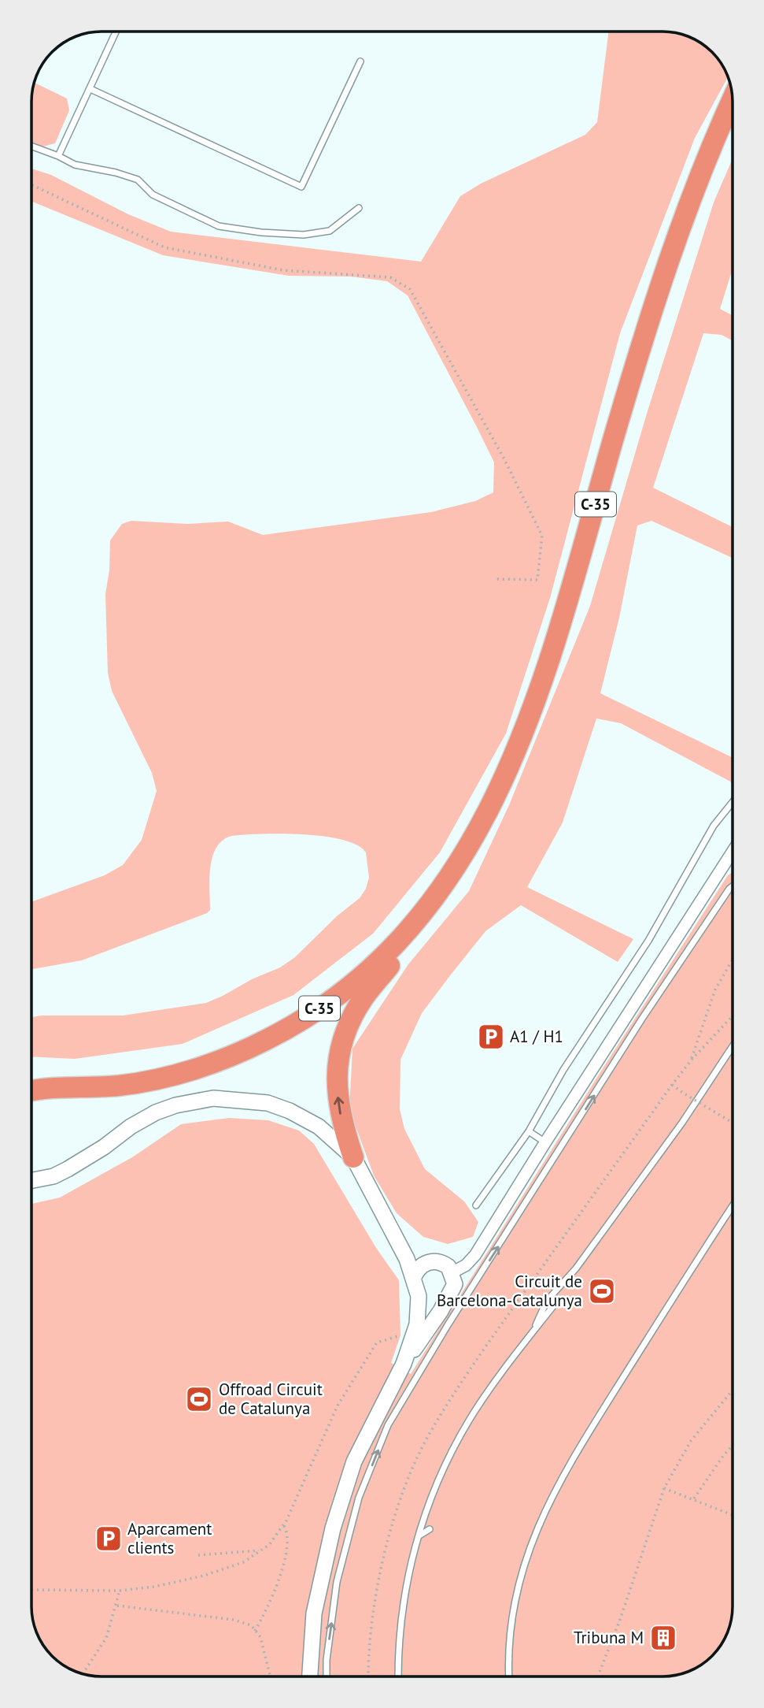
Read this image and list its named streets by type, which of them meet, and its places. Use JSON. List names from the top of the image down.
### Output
{
  "streets": {
    "highway": ["C-35"]
  },
  "places": {
    "parking": ["A1 / H1", "Aparcament clients"],
    "sports": ["Circuit de Barcelona-Catalunya", "Offroad Circuit de Catalunya"],
    "building": ["Tribuna M"]
  }
}
